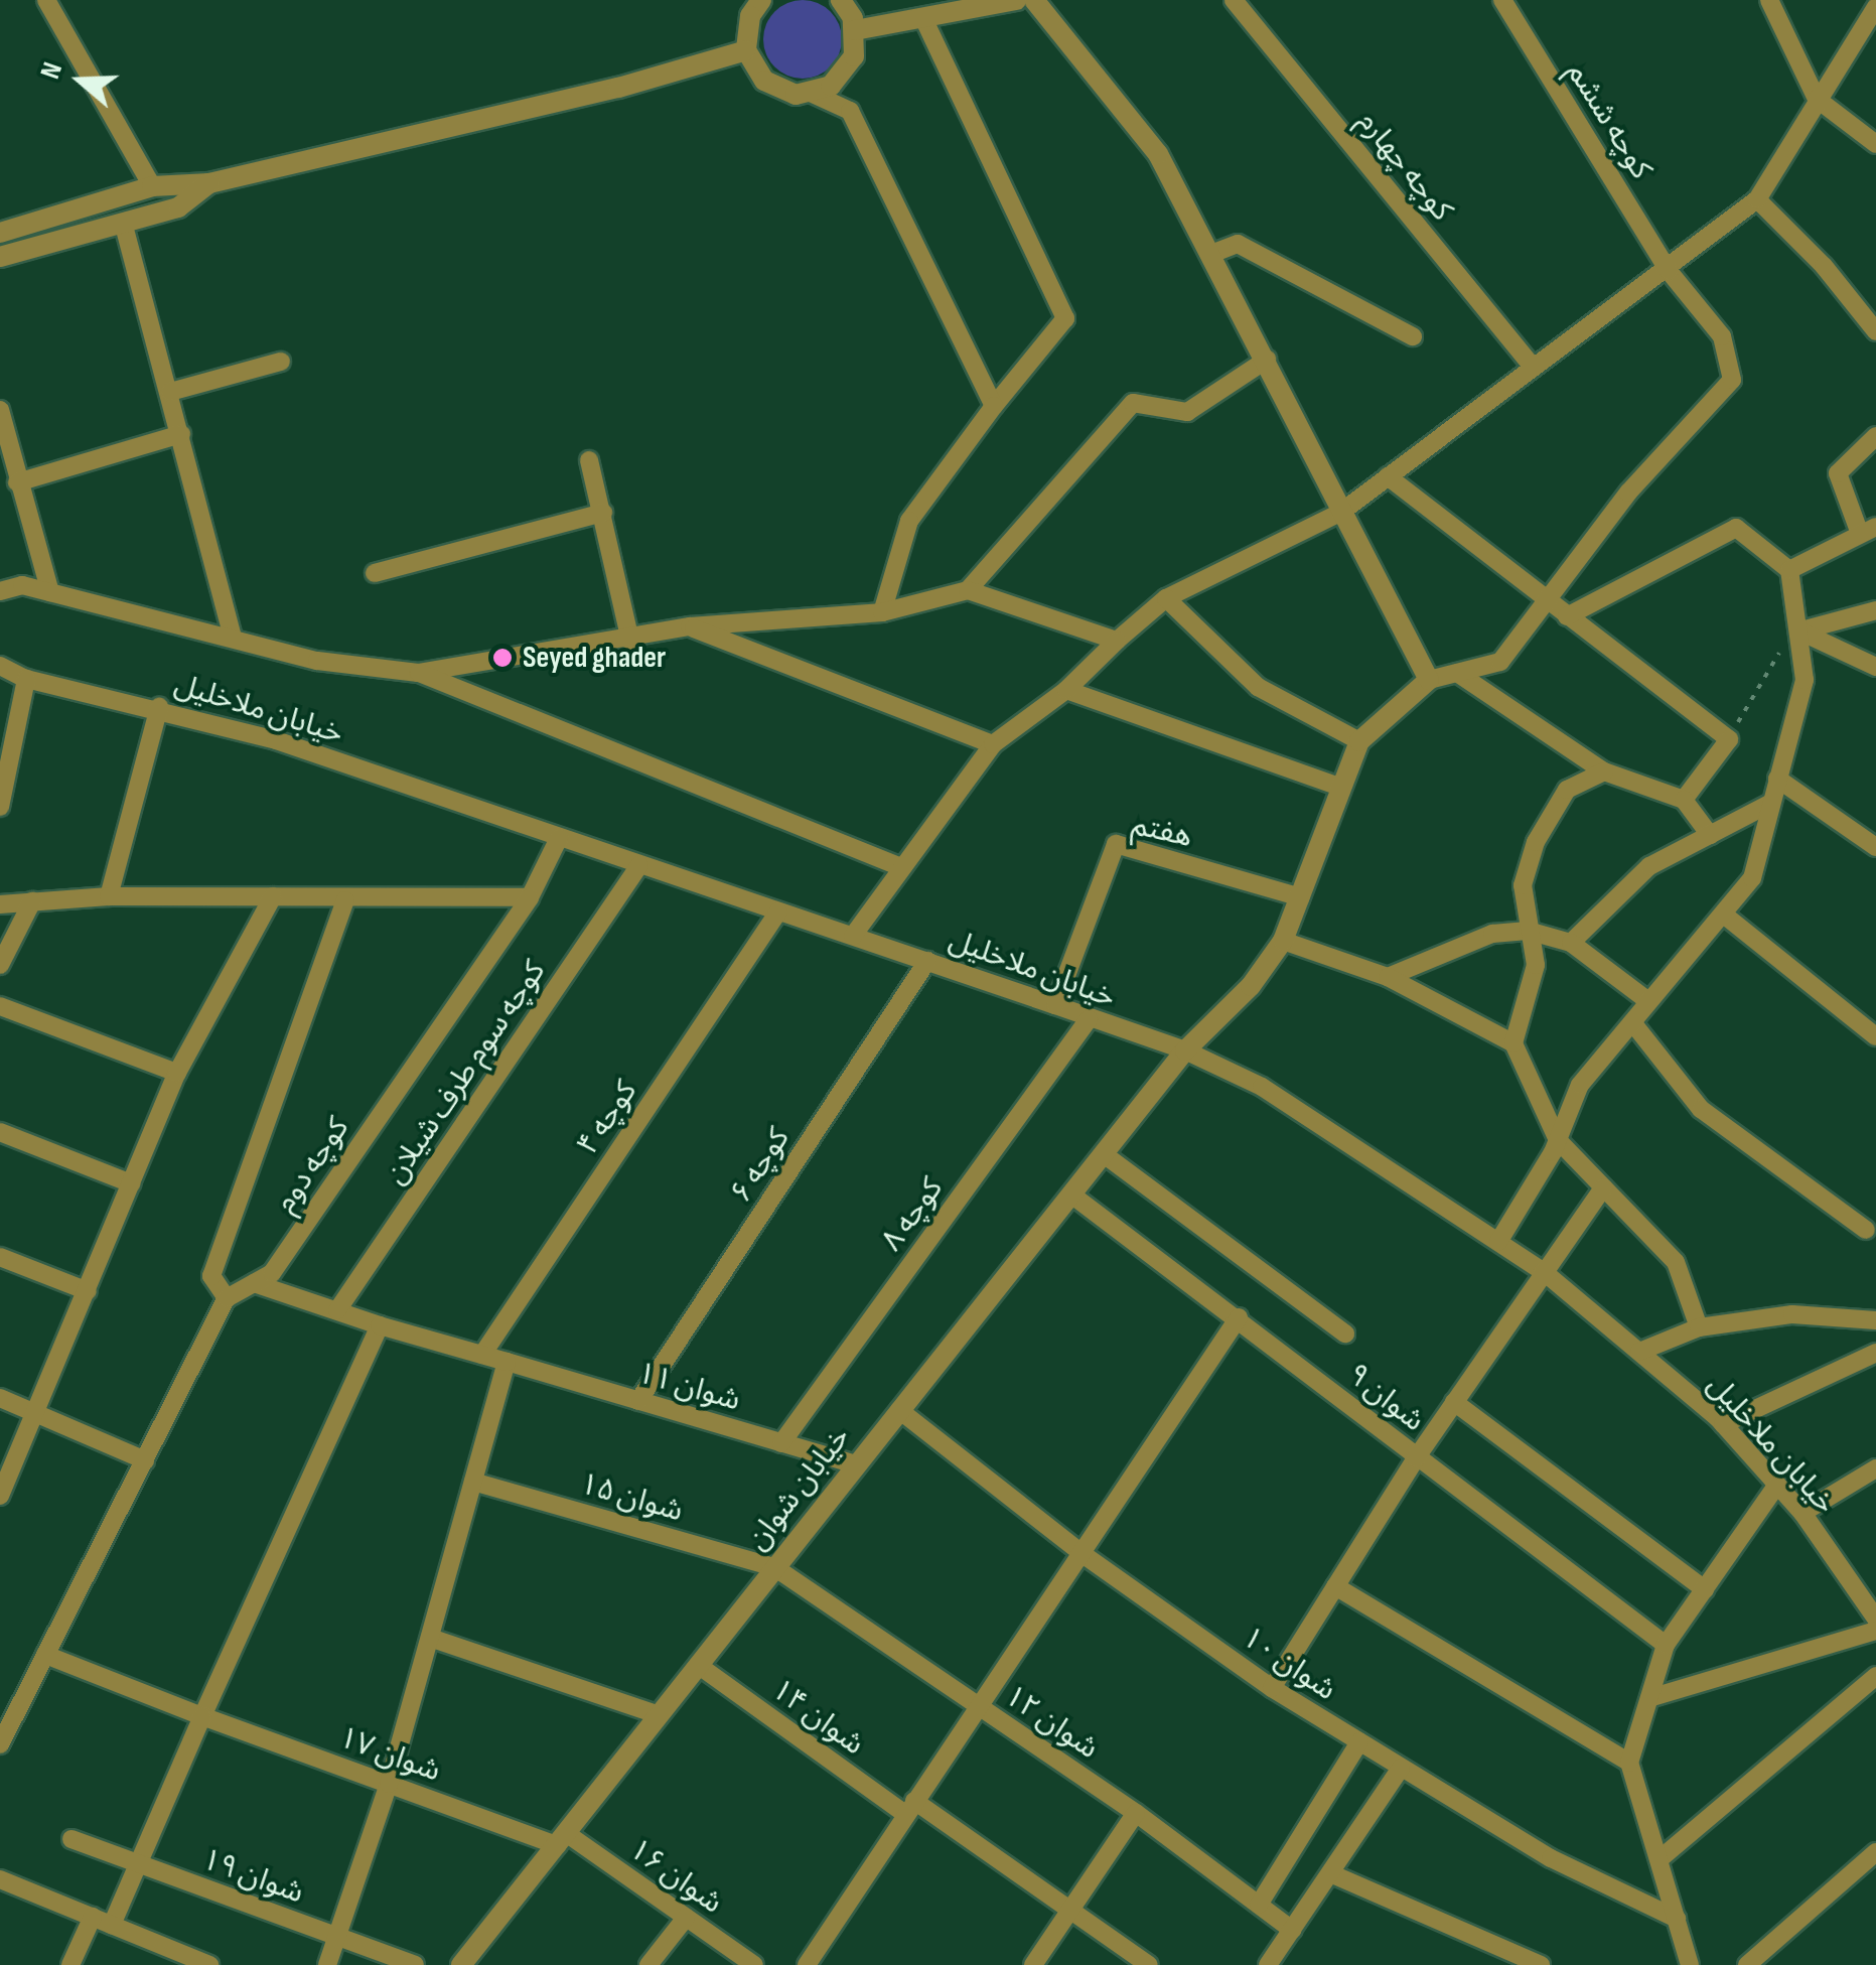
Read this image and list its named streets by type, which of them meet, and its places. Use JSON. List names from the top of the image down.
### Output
{
  "streets": {
    "street": [
      "کوچه ششم",
      "کوچه چهارم",
      "خیابان ملاخلیل",
      "هفتم",
      "کوچه سوم طرف شیلان",
      "کوچه ۴",
      "کوچه دوم",
      "کوچه ۶",
      "کوچه ۸",
      "شوان ۱۱",
      "شوان ۹",
      "خیابان شوان",
      "شوان ۱۵",
      "شوان ۱۰",
      "شوان ۱۴",
      "شوان ۱۲",
      "شوان ۱۷",
      "شوان ۱۹",
      "شوان ۱۶"
    ]
  },
  "crossings": [
    ["خیابان ملاخلیل", "هفتم"],
    ["خیابان ملاخلیل", "کوچه سوم طرف شیلان"],
    ["خیابان ملاخلیل", "کوچه ۴"],
    ["خیابان ملاخلیل", "کوچه دوم"],
    ["خیابان ملاخلیل", "کوچه ۶"],
    ["خیابان ملاخلیل", "کوچه ۸"],
    ["خیابان ملاخلیل", "خیابان شوان"],
    ["هفتم", "خیابان شوان"],
    ["کوچه سوم طرف شیلان", "شوان ۱۱"],
    ["کوچه ۴", "شوان ۱۱"],
    ["کوچه دوم", "شوان ۱۱"],
    ["کوچه ۶", "شوان ۱۱"],
    ["کوچه ۸", "شوان ۱۱"],
    ["شوان ۱۱", "خیابان شوان"],
    ["شوان ۹", "خیابان شوان"],
    ["خیابان شوان", "شوان ۱۵"],
    ["خیابان شوان", "شوان ۱۰"],
    ["خیابان شوان", "شوان ۱۴"],
    ["خیابان شوان", "شوان ۱۲"],
    ["خیابان شوان", "شوان ۱۷"],
    ["خیابان شوان", "شوان ۱۶"],
    ["شوان ۱۵", "شوان ۱۲"],
    ["شوان ۱۷", "شوان ۱۶"]
  ],
  "places": ["Seyed ghader"],
  "north": "left"
}
